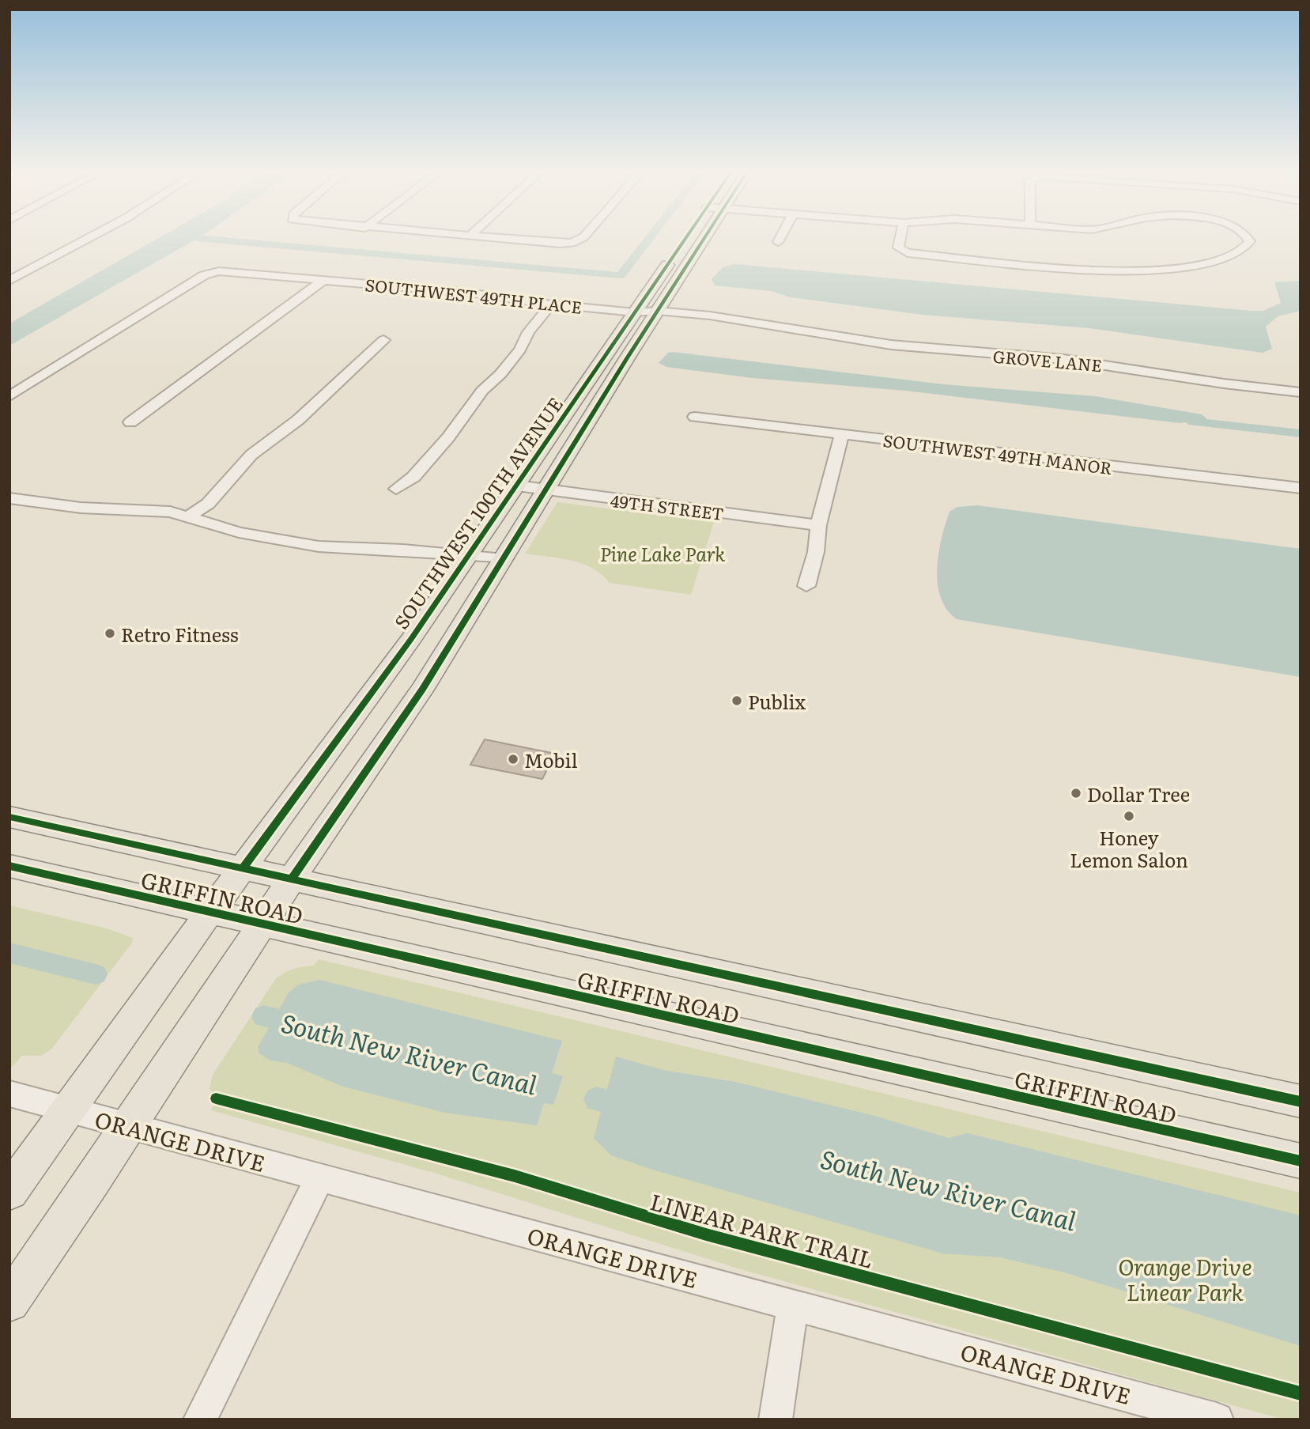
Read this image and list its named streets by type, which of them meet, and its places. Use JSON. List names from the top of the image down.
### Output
{
  "streets": {
    "main road": ["SOUTHWEST 100TH AVENUE", "GRIFFIN ROAD"],
    "street": [
      "SOUTHWEST 49TH PLACE",
      "GROVE LANE",
      "SOUTHWEST 49TH MANOR",
      "49TH STREET",
      "ORANGE DRIVE"
    ],
    "cycle path": ["LINEAR PARK TRAIL"]
  },
  "crossings": [
    ["SOUTHWEST 49TH PLACE", "GROVE LANE"],
    ["SOUTHWEST 49TH PLACE", "SOUTHWEST 100TH AVENUE"],
    ["GROVE LANE", "SOUTHWEST 100TH AVENUE"],
    ["49TH STREET", "SOUTHWEST 100TH AVENUE"],
    ["SOUTHWEST 100TH AVENUE", "GRIFFIN ROAD"],
    ["SOUTHWEST 100TH AVENUE", "ORANGE DRIVE"]
  ],
  "water": ["South New River Canal"],
  "parks": ["Pine Lake Park", "Orange Drive Linear Park"],
  "places": [
    "Retro Fitness",
    "Publix",
    "Mobil",
    "Dollar Tree",
    "Honey Lemon Salon"
  ]
}
